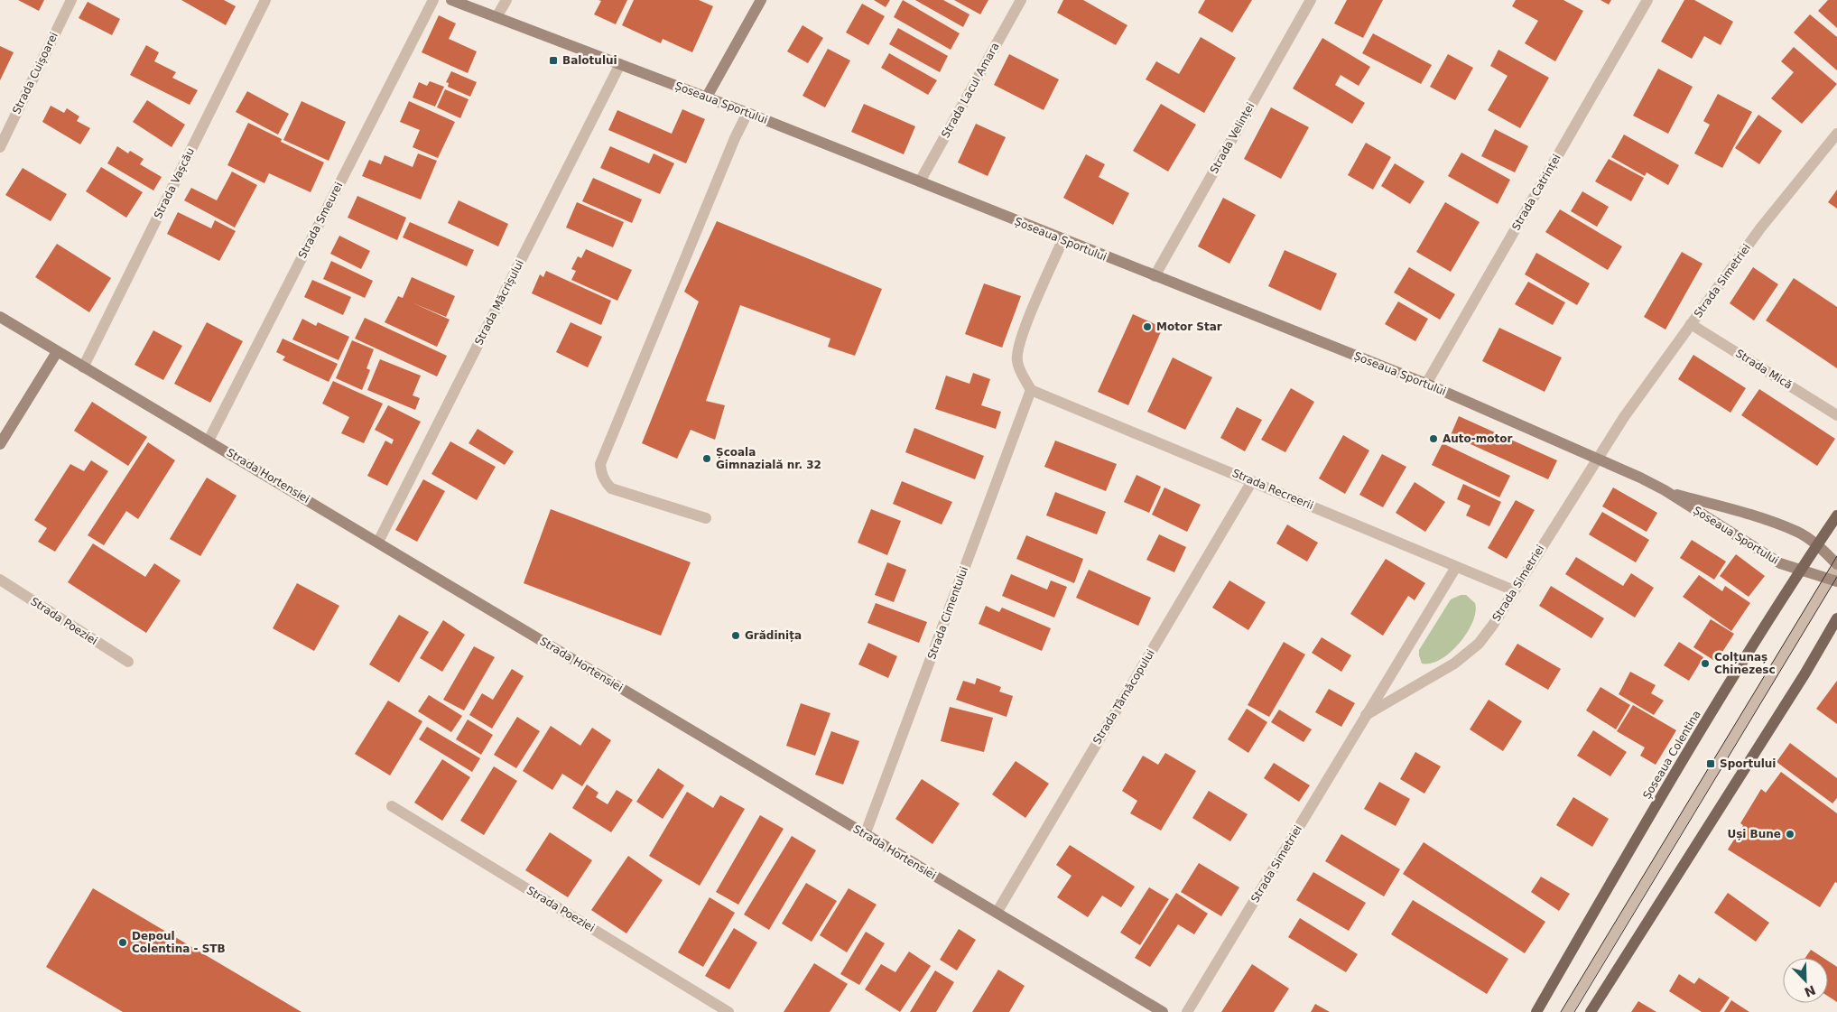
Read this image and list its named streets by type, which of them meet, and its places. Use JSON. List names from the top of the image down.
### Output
{
  "streets": {
    "main road": ["Șoseaua Colentina"],
    "street": [
      "Strada Cuișoarei",
      "Strada Lacul Amara",
      "Șoseaua Sportului",
      "Strada Velinței",
      "Strada Vașcău",
      "Strada Catrinței",
      "Strada Smeurei",
      "Strada Simetriei",
      "Strada Măcrișului",
      "Strada Mică",
      "Strada Hortensiei",
      "Strada Recreerii",
      "Strada Cimentului",
      "Strada Poeziei",
      "Strada Târnăcopului"
    ]
  },
  "crossings": [
    ["Strada Lacul Amara", "Șoseaua Sportului"],
    ["Șoseaua Sportului", "Strada Velinței"],
    ["Șoseaua Sportului", "Strada Catrinței"],
    ["Șoseaua Sportului", "Strada Simetriei"],
    ["Șoseaua Sportului", "Strada Măcrișului"],
    ["Șoseaua Sportului", "Șoseaua Colentina"],
    ["Strada Vașcău", "Strada Hortensiei"],
    ["Strada Smeurei", "Strada Hortensiei"],
    ["Strada Simetriei", "Strada Mică"],
    ["Strada Simetriei", "Strada Recreerii"],
    ["Strada Măcrișului", "Strada Hortensiei"],
    ["Strada Hortensiei", "Strada Cimentului"],
    ["Strada Hortensiei", "Strada Târnăcopului"],
    ["Strada Recreerii", "Strada Cimentului"],
    ["Strada Recreerii", "Strada Târnăcopului"]
  ],
  "places": {
    "transit": ["Balotului", "Sportului"],
    "other": [
      "Motor Star",
      "Auto-motor",
      "Școala Gimnazială nr. 32",
      "Grădinița",
      "Colțunaș Chinezesc",
      "Uși Bune",
      "Depoul Colentina - STB"
    ]
  },
  "north": "bottom right"
}
